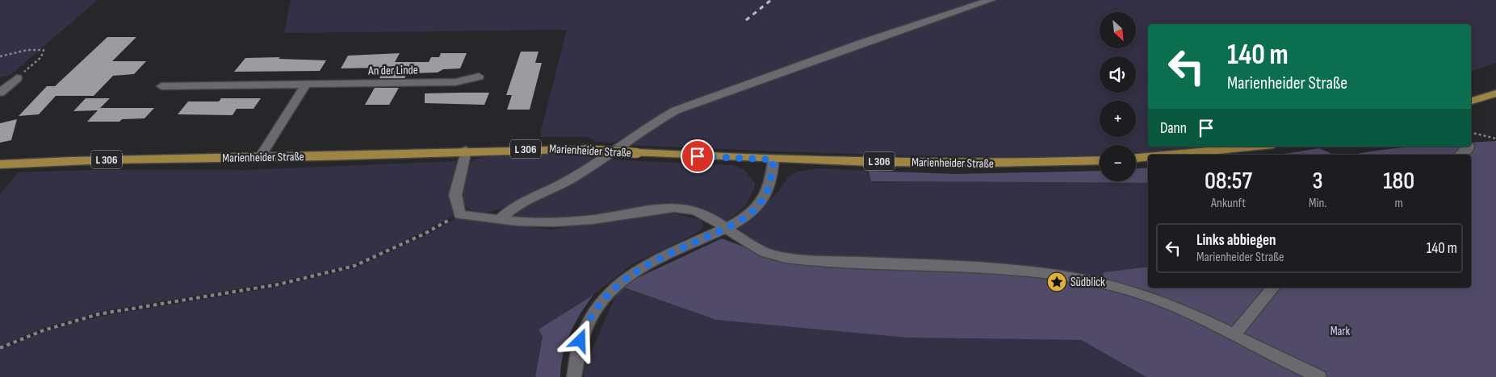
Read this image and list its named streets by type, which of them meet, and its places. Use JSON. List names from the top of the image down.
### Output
{
  "streets": {
    "main road": ["L 306", "Marienheider Straße"],
    "street": ["An der Linde"]
  },
  "parks": ["Mark"],
  "places": {
    "place": ["Südblick"]
  },
  "north": "bottom right",
  "page": {
    "map_buttons": ["+", "−"],
    "turn": ["140 m", "Marienheider Straße"],
    "then": "Dann",
    "eta": [
      "08:57",
      "Ankunft",
      "3",
      "Min.",
      "180",
      "m"
    ],
    "list": [
      {
        "name": "Links abbiegen",
        "note": "Marienheider Straße",
        "value": "140 m"
      }
    ]
  }
}
